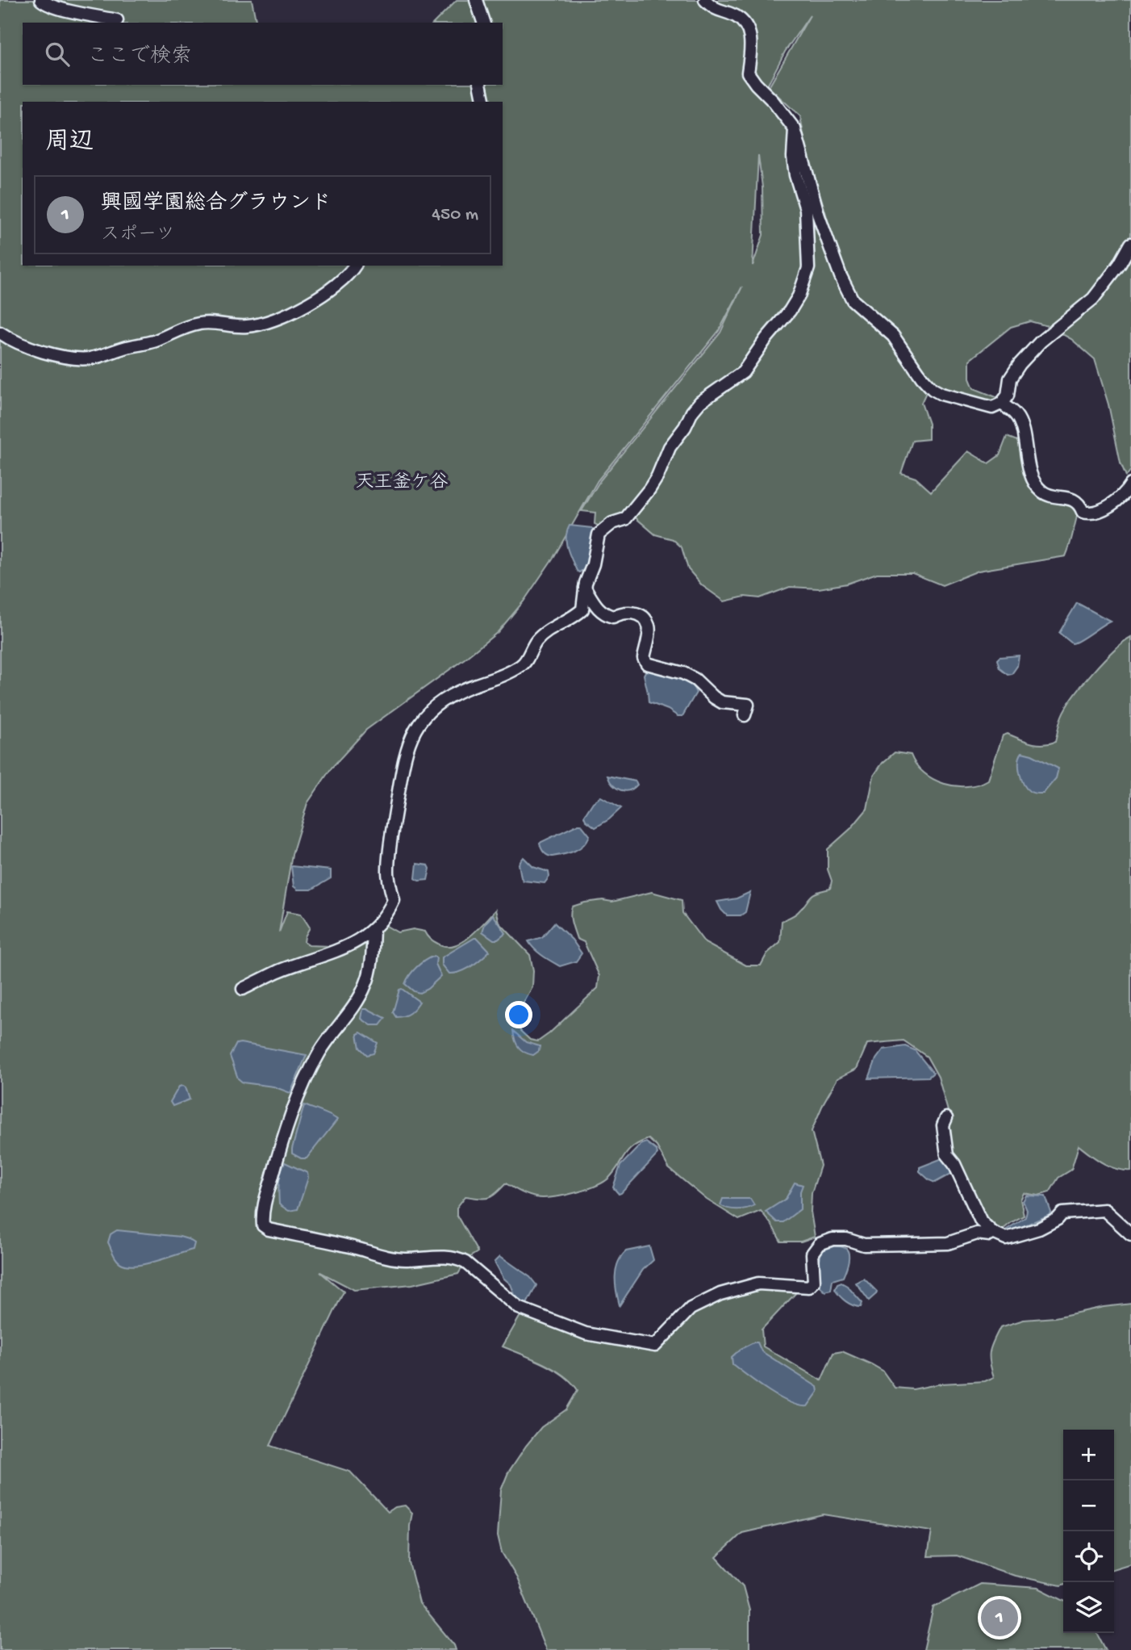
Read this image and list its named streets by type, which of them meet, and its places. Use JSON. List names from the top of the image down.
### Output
{
  "districts": ["天王釜ケ谷"],
  "page": {
    "search": "ここで検索",
    "heading": "周辺",
    "list": [
      {
        "mark": "1",
        "name": "興國学園総合グラウンド",
        "note": "スポーツ",
        "value": "450 m"
      }
    ],
    "map_buttons": ["+", "−"],
    "pins": "1"
  }
}
